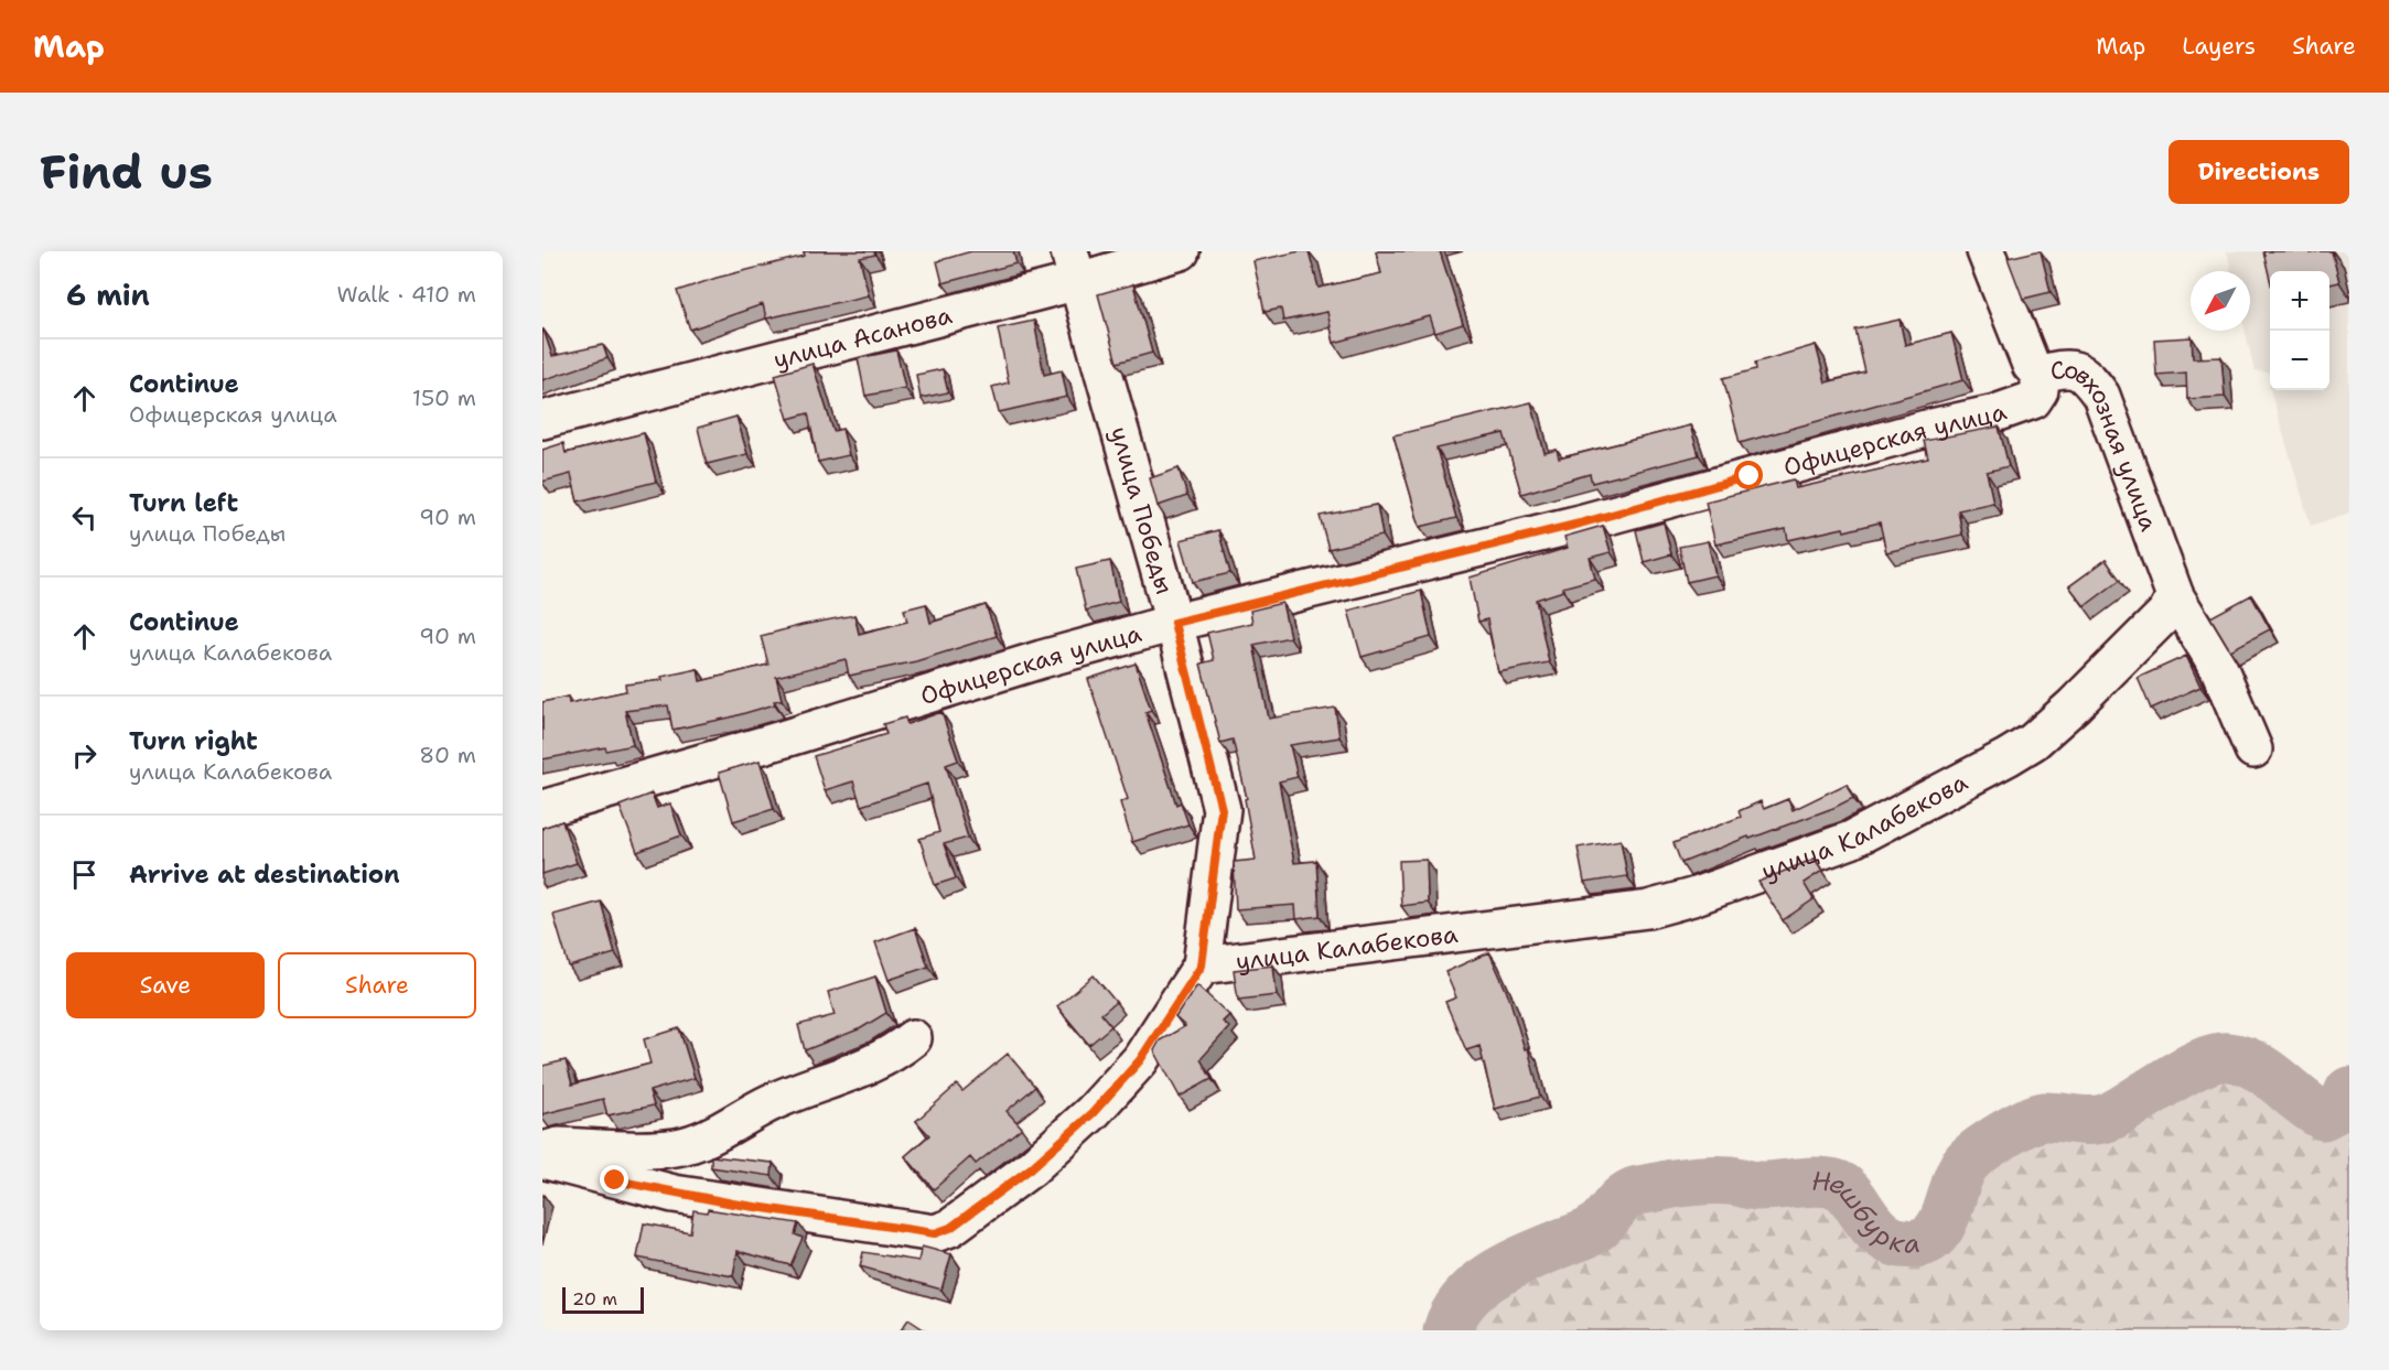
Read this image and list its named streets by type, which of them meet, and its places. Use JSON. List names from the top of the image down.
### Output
{
  "streets": {
    "street": [
      "улица Асанова",
      "Офицерская улица",
      "Совхозная улица",
      "улица Победы",
      "улица Калабекова"
    ]
  },
  "crossings": [
    ["улица Асанова", "улица Победы"],
    ["Офицерская улица", "Совхозная улица"],
    ["Офицерская улица", "улица Победы"],
    ["Совхозная улица", "улица Калабекова"],
    ["улица Победы", "улица Калабекова"]
  ],
  "water": ["Нешбурка"],
  "scale_bar": "20 m",
  "north": "bottom left",
  "page": {
    "header": "Map",
    "nav": ["Map", "Layers", "Share"],
    "buttons": [
      "Directions",
      ["Save", "Share"]
    ],
    "title": "Find us",
    "heading": ["6 min", "Walk · 410 m"],
    "map_buttons": ["+", "−"],
    "list": [
      ["Continue", "Офицерская улица", "150 m"],
      ["Turn left", "улица Победы", "90 m"],
      ["Continue", "улица Калабекова", "90 m"],
      ["Turn right", "улица Калабекова", "80 m"],
      "Arrive at destination"
    ],
    "scale": "20 m"
  }
}
